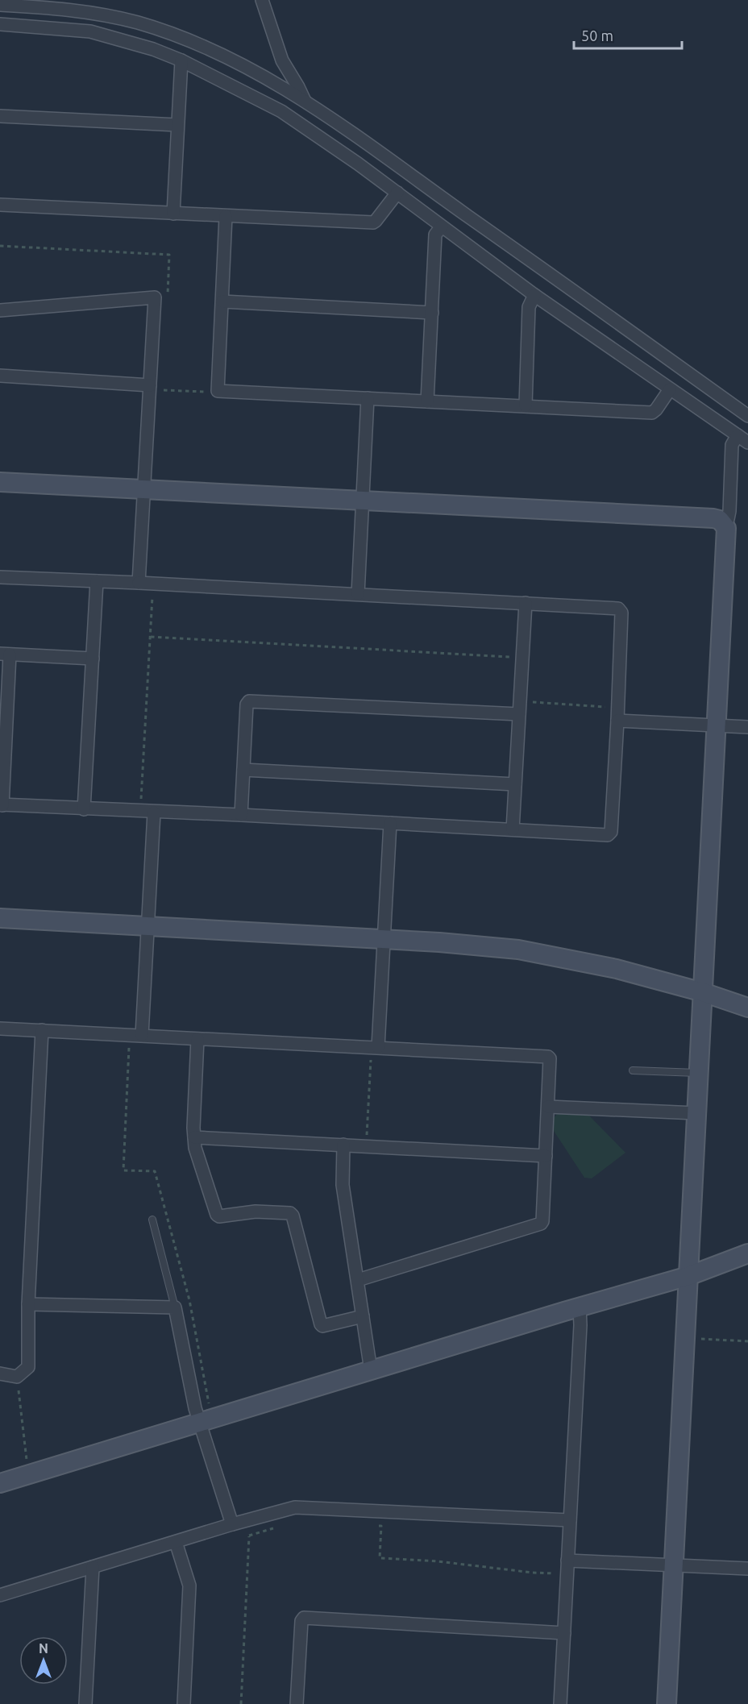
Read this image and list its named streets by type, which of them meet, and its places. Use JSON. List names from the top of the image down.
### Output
{
  "scale_bar": "50 m",
  "north": "top"
}
